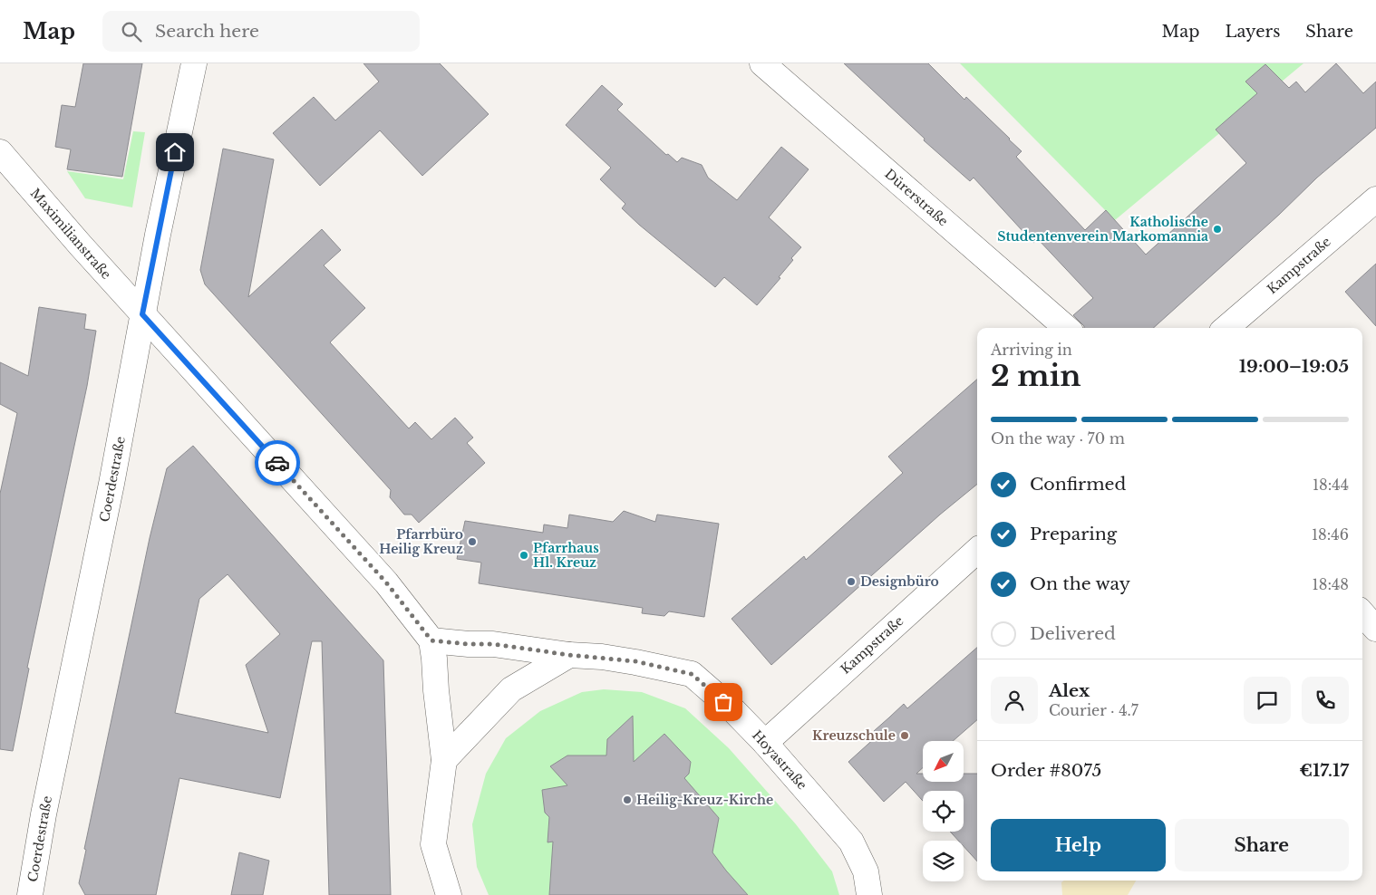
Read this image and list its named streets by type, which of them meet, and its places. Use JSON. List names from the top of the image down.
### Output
{
  "streets": {
    "street": [
      "Dürerstraße",
      "Maximilianstraße",
      "Kampstraße",
      "Coerdestraße",
      "Hoyastraße"
    ]
  },
  "crossings": [
    ["Maximilianstraße", "Coerdestraße"],
    ["Kampstraße", "Hoyastraße"]
  ],
  "places": [
    "Katholische Studentenverein Markomannia",
    "Pfarrbüro Heilig Kreuz",
    "Pfarrhaus Hl. Kreuz",
    "Designbüro",
    "Kreuzschule",
    "Heilig-Kreuz-Kirche"
  ],
  "north": "bottom left",
  "page": {
    "header": "Map",
    "search": "Search here",
    "nav": ["Map", "Layers", "Share"],
    "heading": ["2 min", "Arriving in", "19:00–19:05"],
    "panel": [
      "Alex",
      "Courier · 4.7",
      "Order #8075",
      "€17.17"
    ],
    "bar": "On the way · 70 m",
    "list": [
      ["Confirmed", "18:44"],
      ["Preparing", "18:46"],
      ["On the way", "18:48"],
      "Delivered"
    ],
    "buttons": ["Help", "Share"]
  }
}
